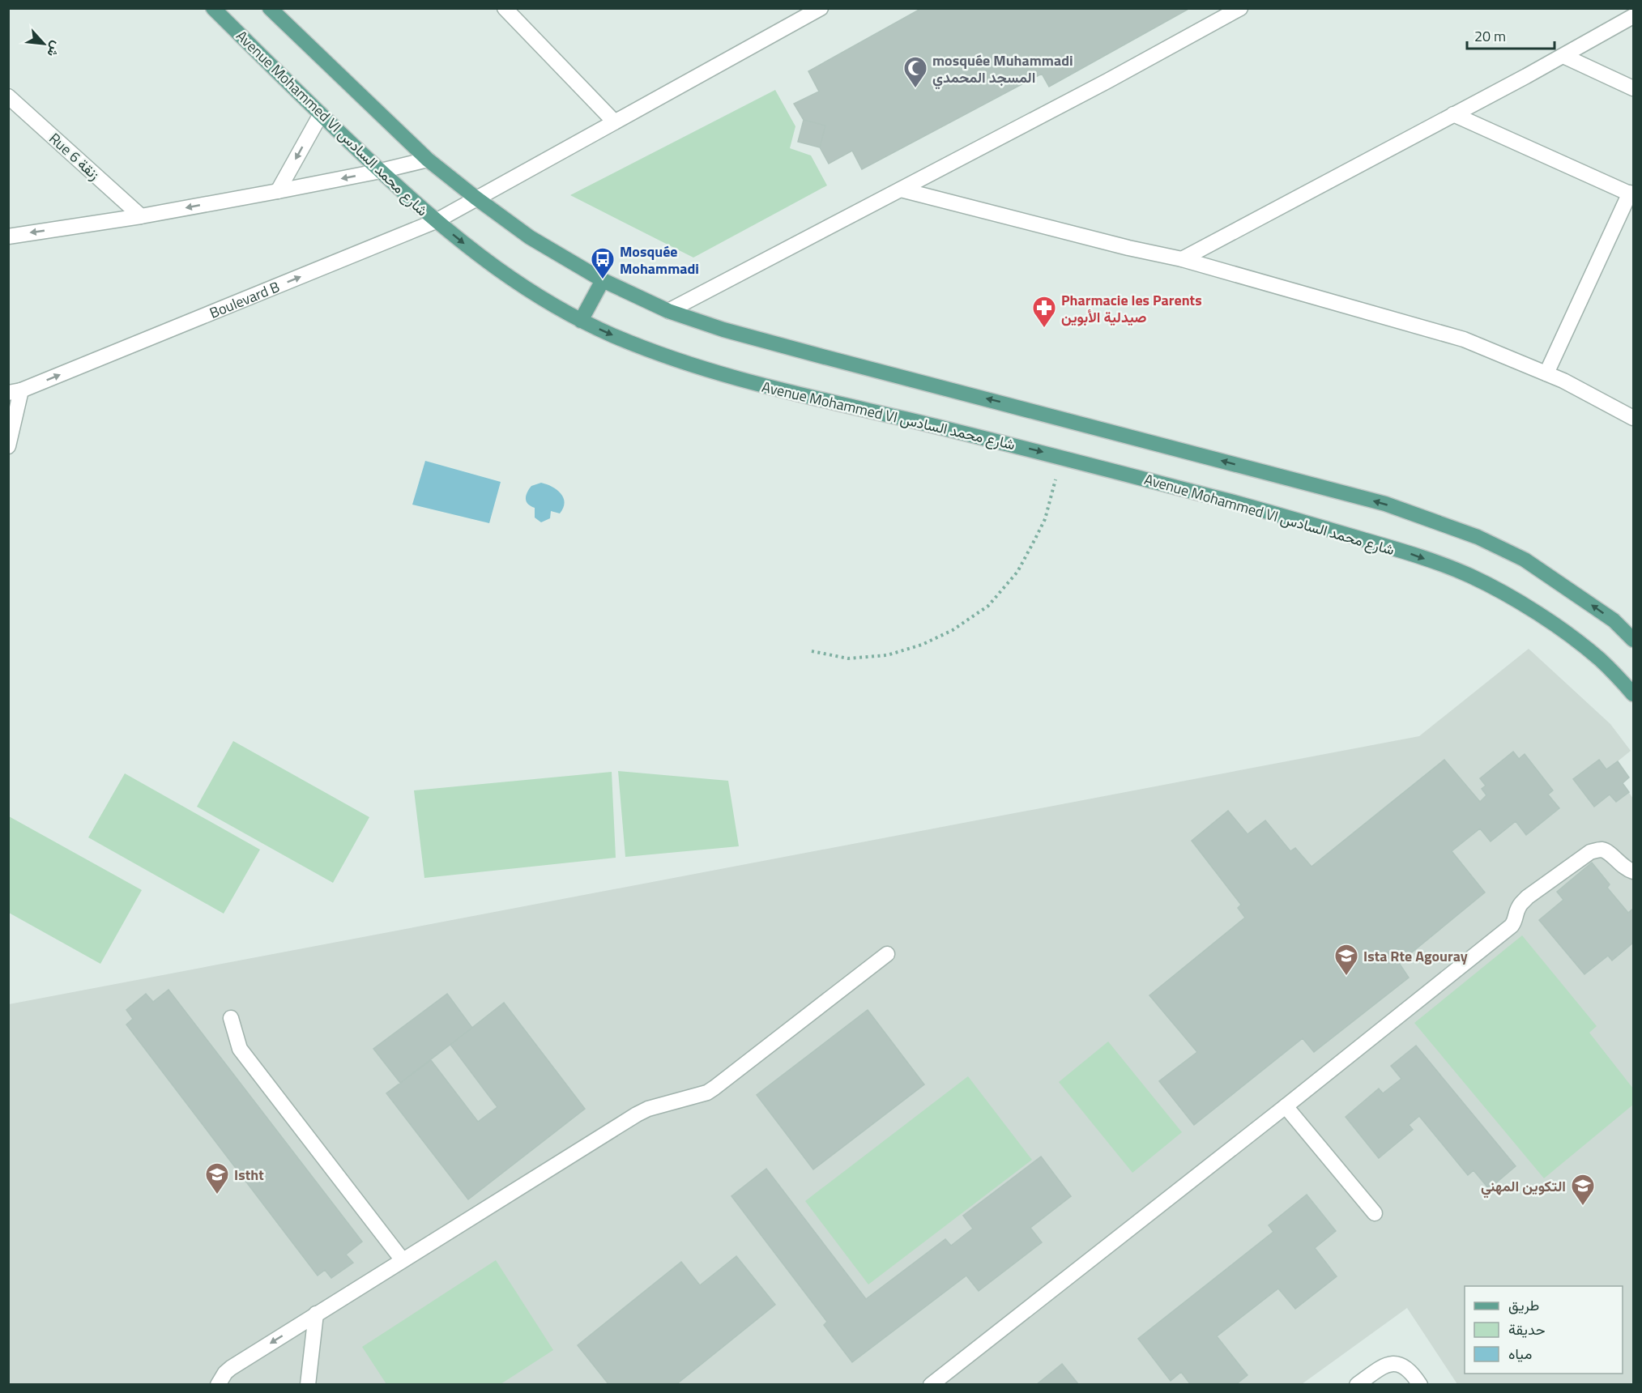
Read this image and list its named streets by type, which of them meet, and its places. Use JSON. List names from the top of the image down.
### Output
{
  "streets": {
    "main road": ["Avenue Mohammed VI شارع محمد السادس"],
    "street": ["Rue 6 زنقة", "Boulevard B"]
  },
  "crossings": [
    ["Avenue Mohammed VI شارع محمد السادس", "Boulevard B"]
  ],
  "places": {
    "mosque": ["mosquée Muhammadi المسجد المحمدي"],
    "bus stop": ["Mosquée Mohammadi"],
    "pharmacy": ["Pharmacie les Parents صيدلية الأبوين"],
    "school or university": ["Ista Rte Agouray", "Istht", "التكوين المهني"]
  },
  "legend": ["طريق", "حديقة", "مياه"],
  "scale_bar": "20 m",
  "north": "bottom right"
}
